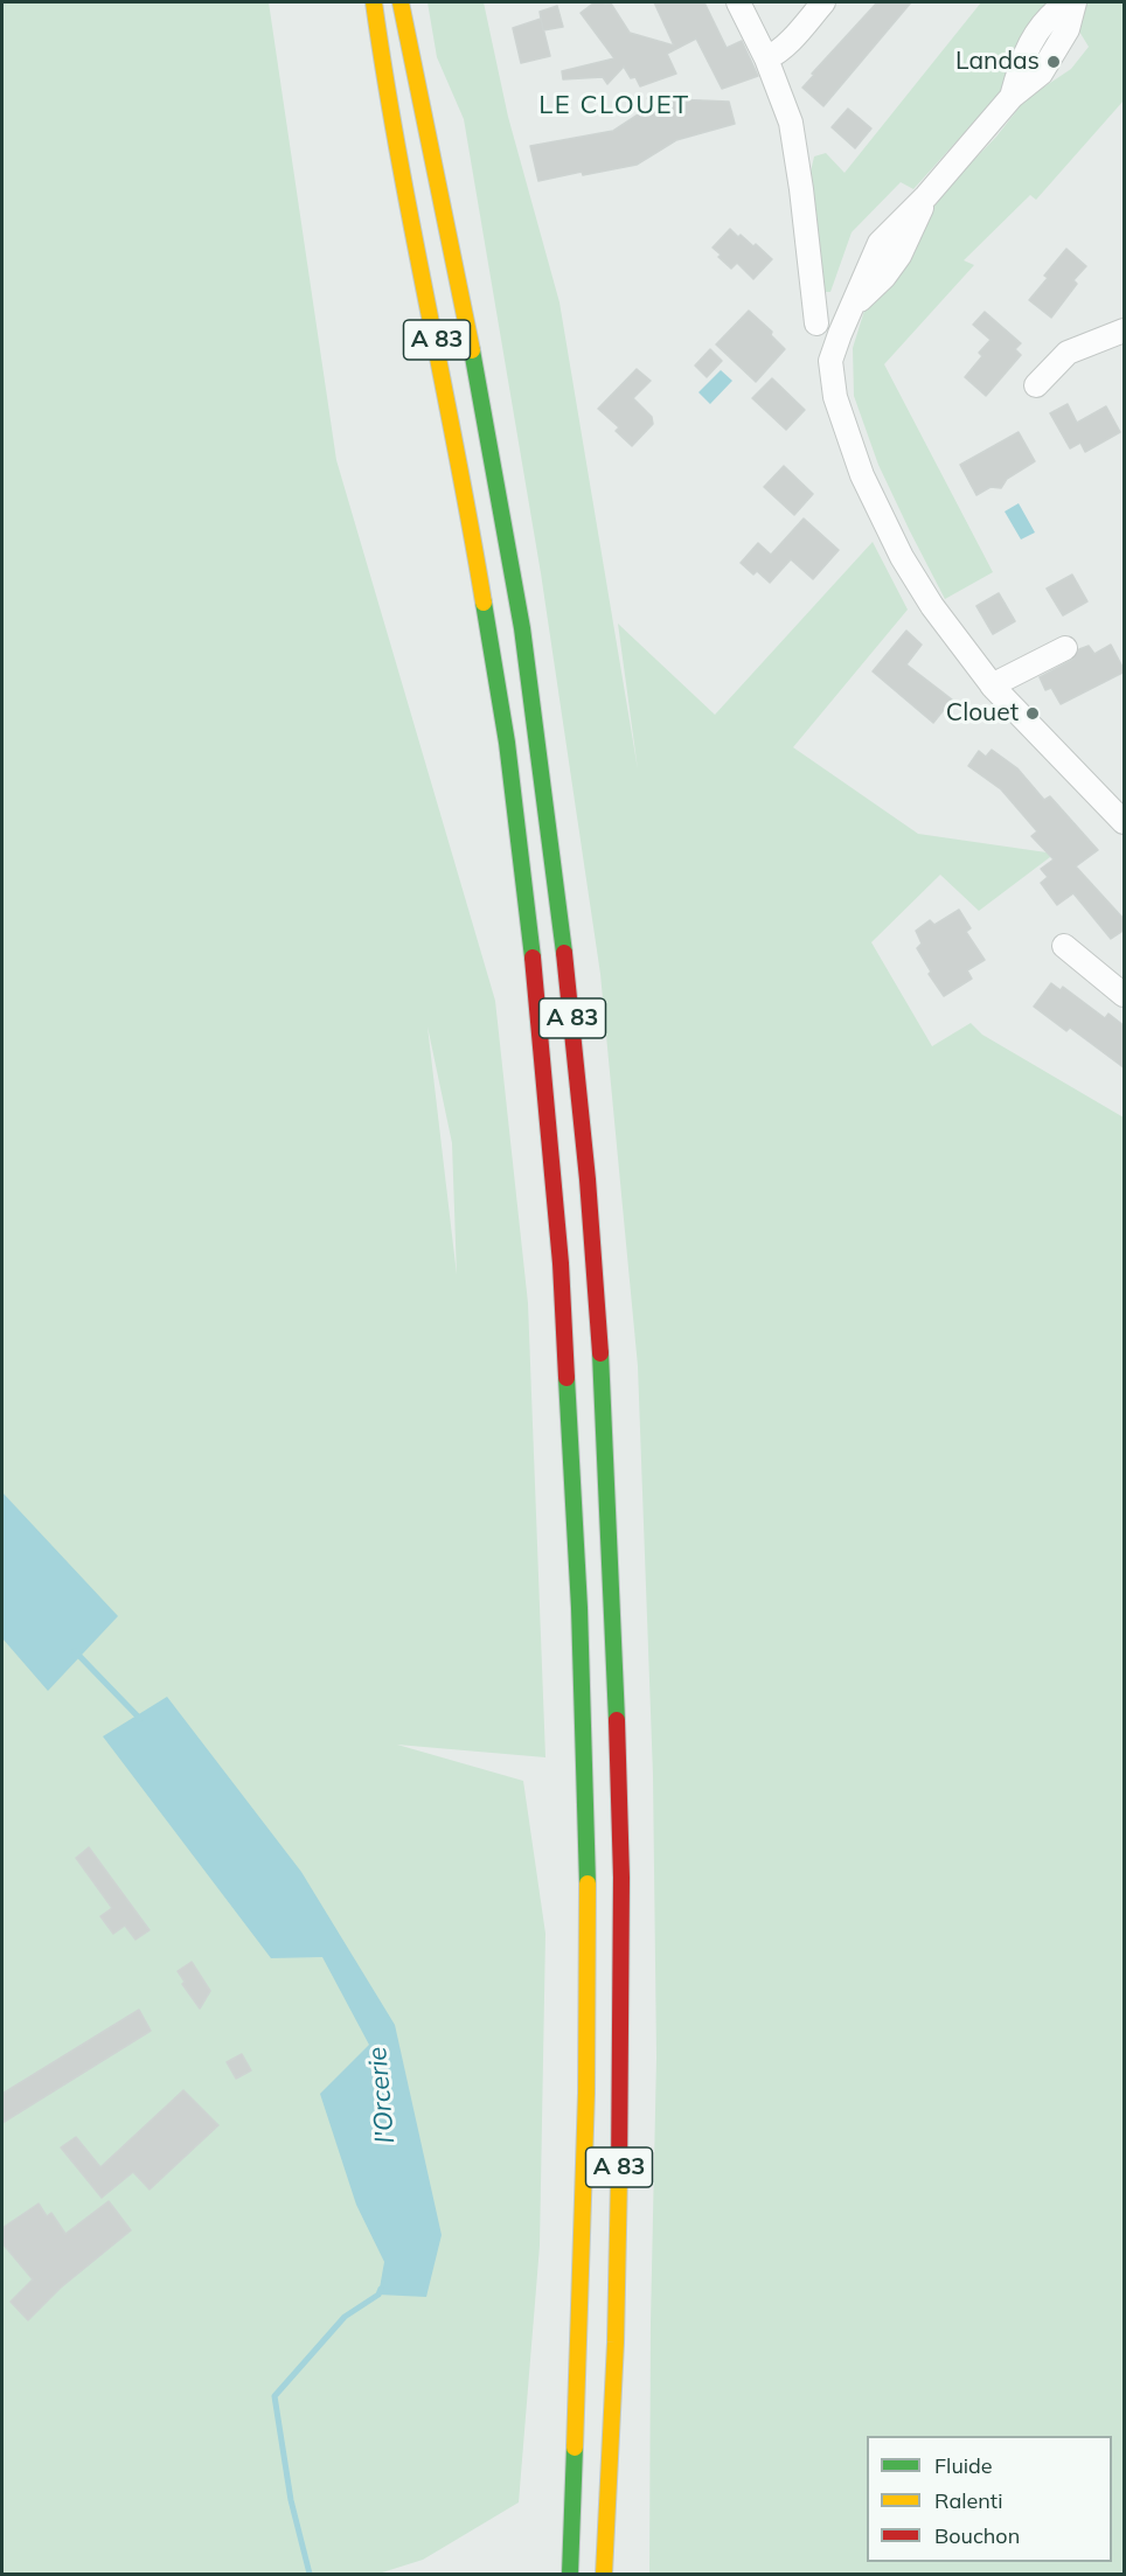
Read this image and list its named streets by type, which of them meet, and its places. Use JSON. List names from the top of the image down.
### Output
{
  "streets": {
    "highway": ["A 83"]
  },
  "districts": ["LE CLOUET"],
  "water": ["l'Orcerie"],
  "places": ["Landas", "Clouet"],
  "legend": ["Fluide", "Ralenti", "Bouchon"]
}
